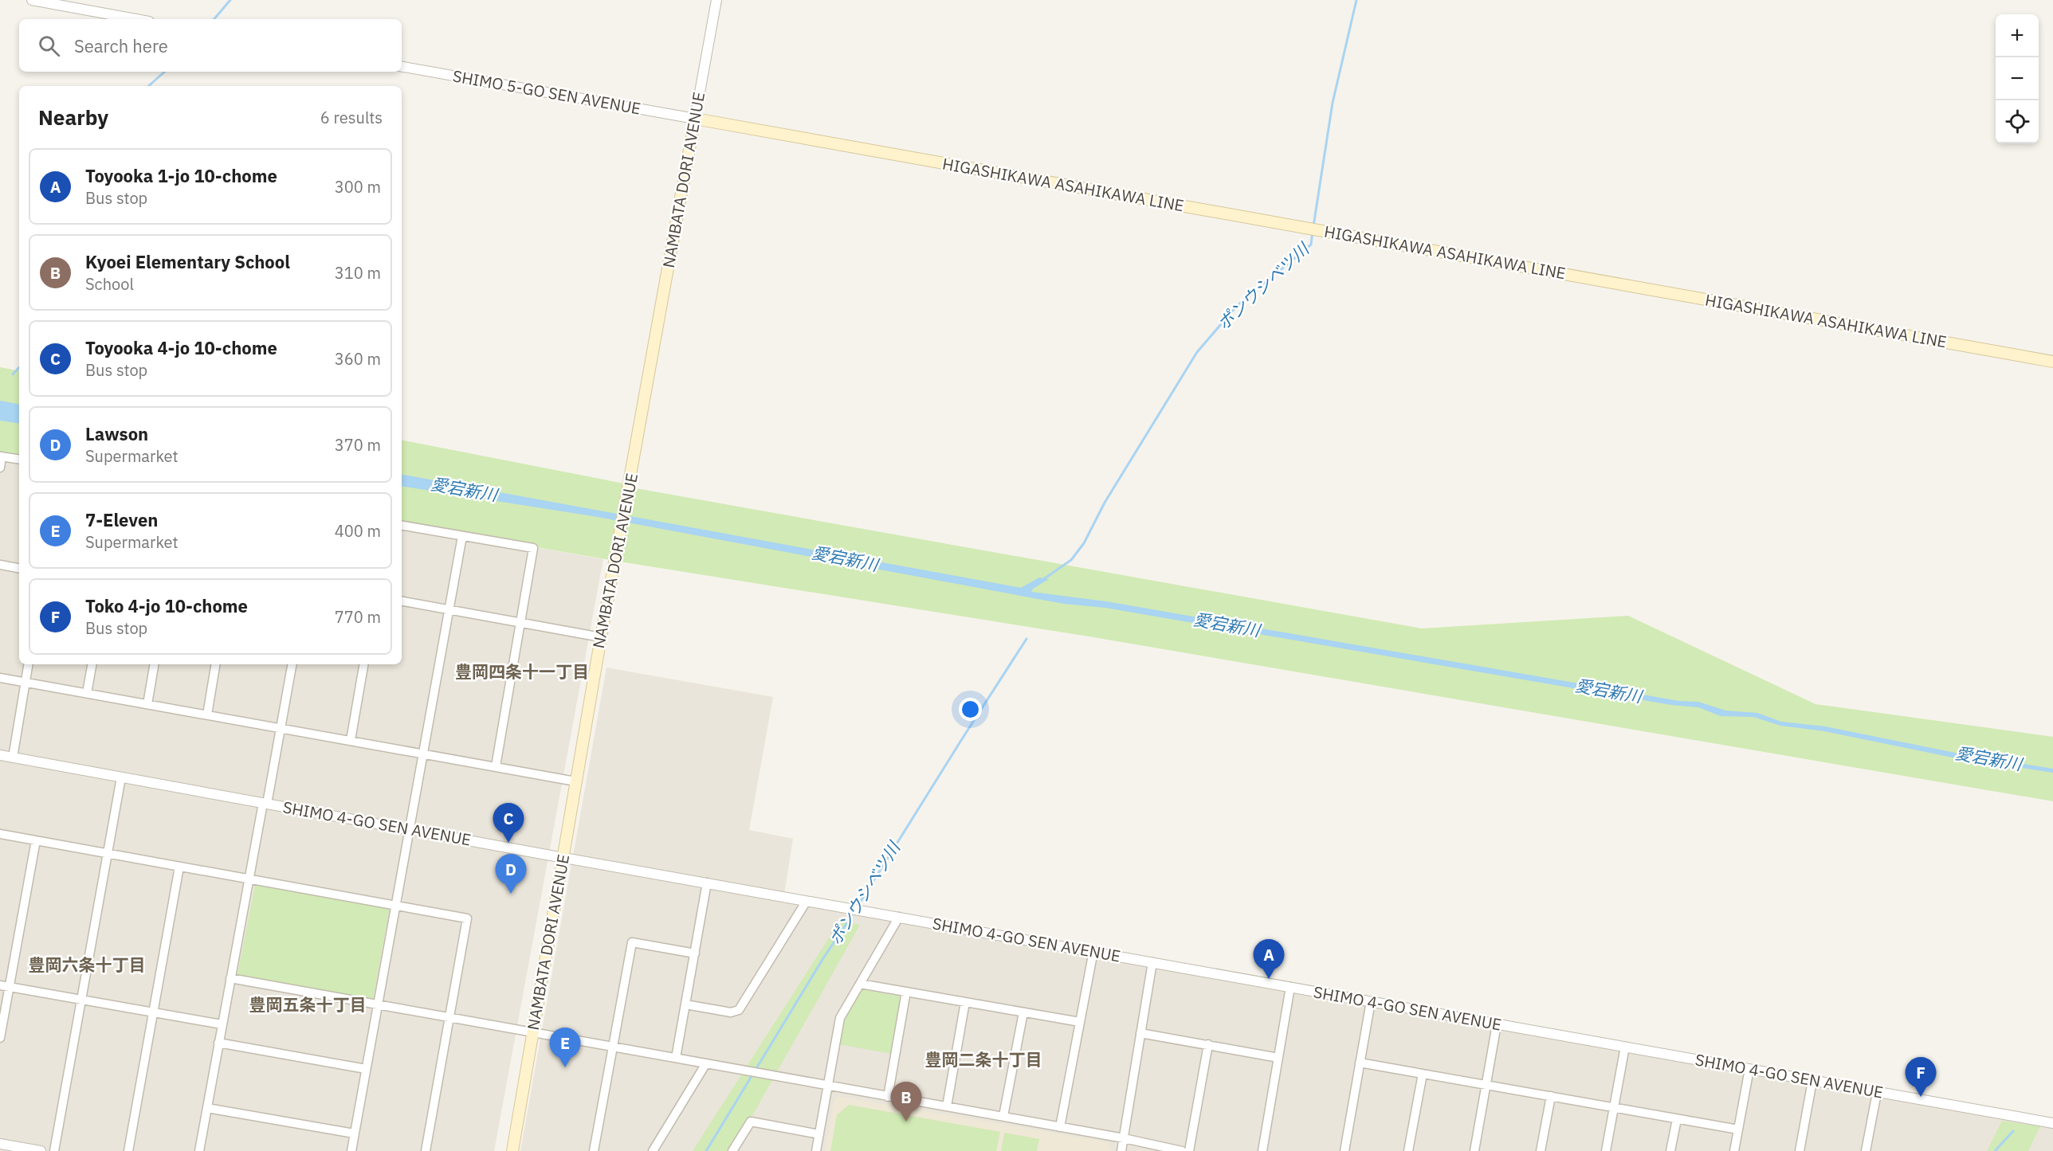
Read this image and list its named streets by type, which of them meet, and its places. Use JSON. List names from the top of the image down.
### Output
{
  "streets": {
    "main road": ["NAMBATA DORI AVENUE", "HIGASHIKAWA ASAHIKAWA LINE"],
    "street": ["SHIMO 5-GO SEN AVENUE", "SHIMO 4-GO SEN AVENUE"]
  },
  "crossings": [
    ["SHIMO 5-GO SEN AVENUE", "NAMBATA DORI AVENUE"],
    ["SHIMO 5-GO SEN AVENUE", "HIGASHIKAWA ASAHIKAWA LINE"],
    ["NAMBATA DORI AVENUE", "HIGASHIKAWA ASAHIKAWA LINE"],
    ["NAMBATA DORI AVENUE", "SHIMO 4-GO SEN AVENUE"]
  ],
  "districts": [
    "豊岡四条十一丁目",
    "豊岡六条十丁目",
    "豊岡五条十丁目",
    "豊岡二条十丁目"
  ],
  "water": ["ポンウシベツ川", "愛宕新川"],
  "page": {
    "map_buttons": ["+", "−"],
    "search": "Search here",
    "heading": ["Nearby", "6 results"],
    "list": [
      {
        "mark": "A",
        "name": "Toyooka 1-jo 10-chome",
        "note": "Bus stop",
        "value": "300 m"
      },
      {
        "mark": "B",
        "name": "Kyoei Elementary School",
        "note": "School",
        "value": "310 m"
      },
      {
        "mark": "C",
        "name": "Toyooka 4-jo 10-chome",
        "note": "Bus stop",
        "value": "360 m"
      },
      {
        "mark": "D",
        "name": "Lawson",
        "note": "Supermarket",
        "value": "370 m"
      },
      {
        "mark": "E",
        "name": "7-Eleven",
        "note": "Supermarket",
        "value": "400 m"
      },
      {
        "mark": "F",
        "name": "Toko 4-jo 10-chome",
        "note": "Bus stop",
        "value": "770 m"
      }
    ],
    "pins": [
      "C",
      "D",
      "A",
      "E",
      "F",
      "B"
    ]
  }
}
